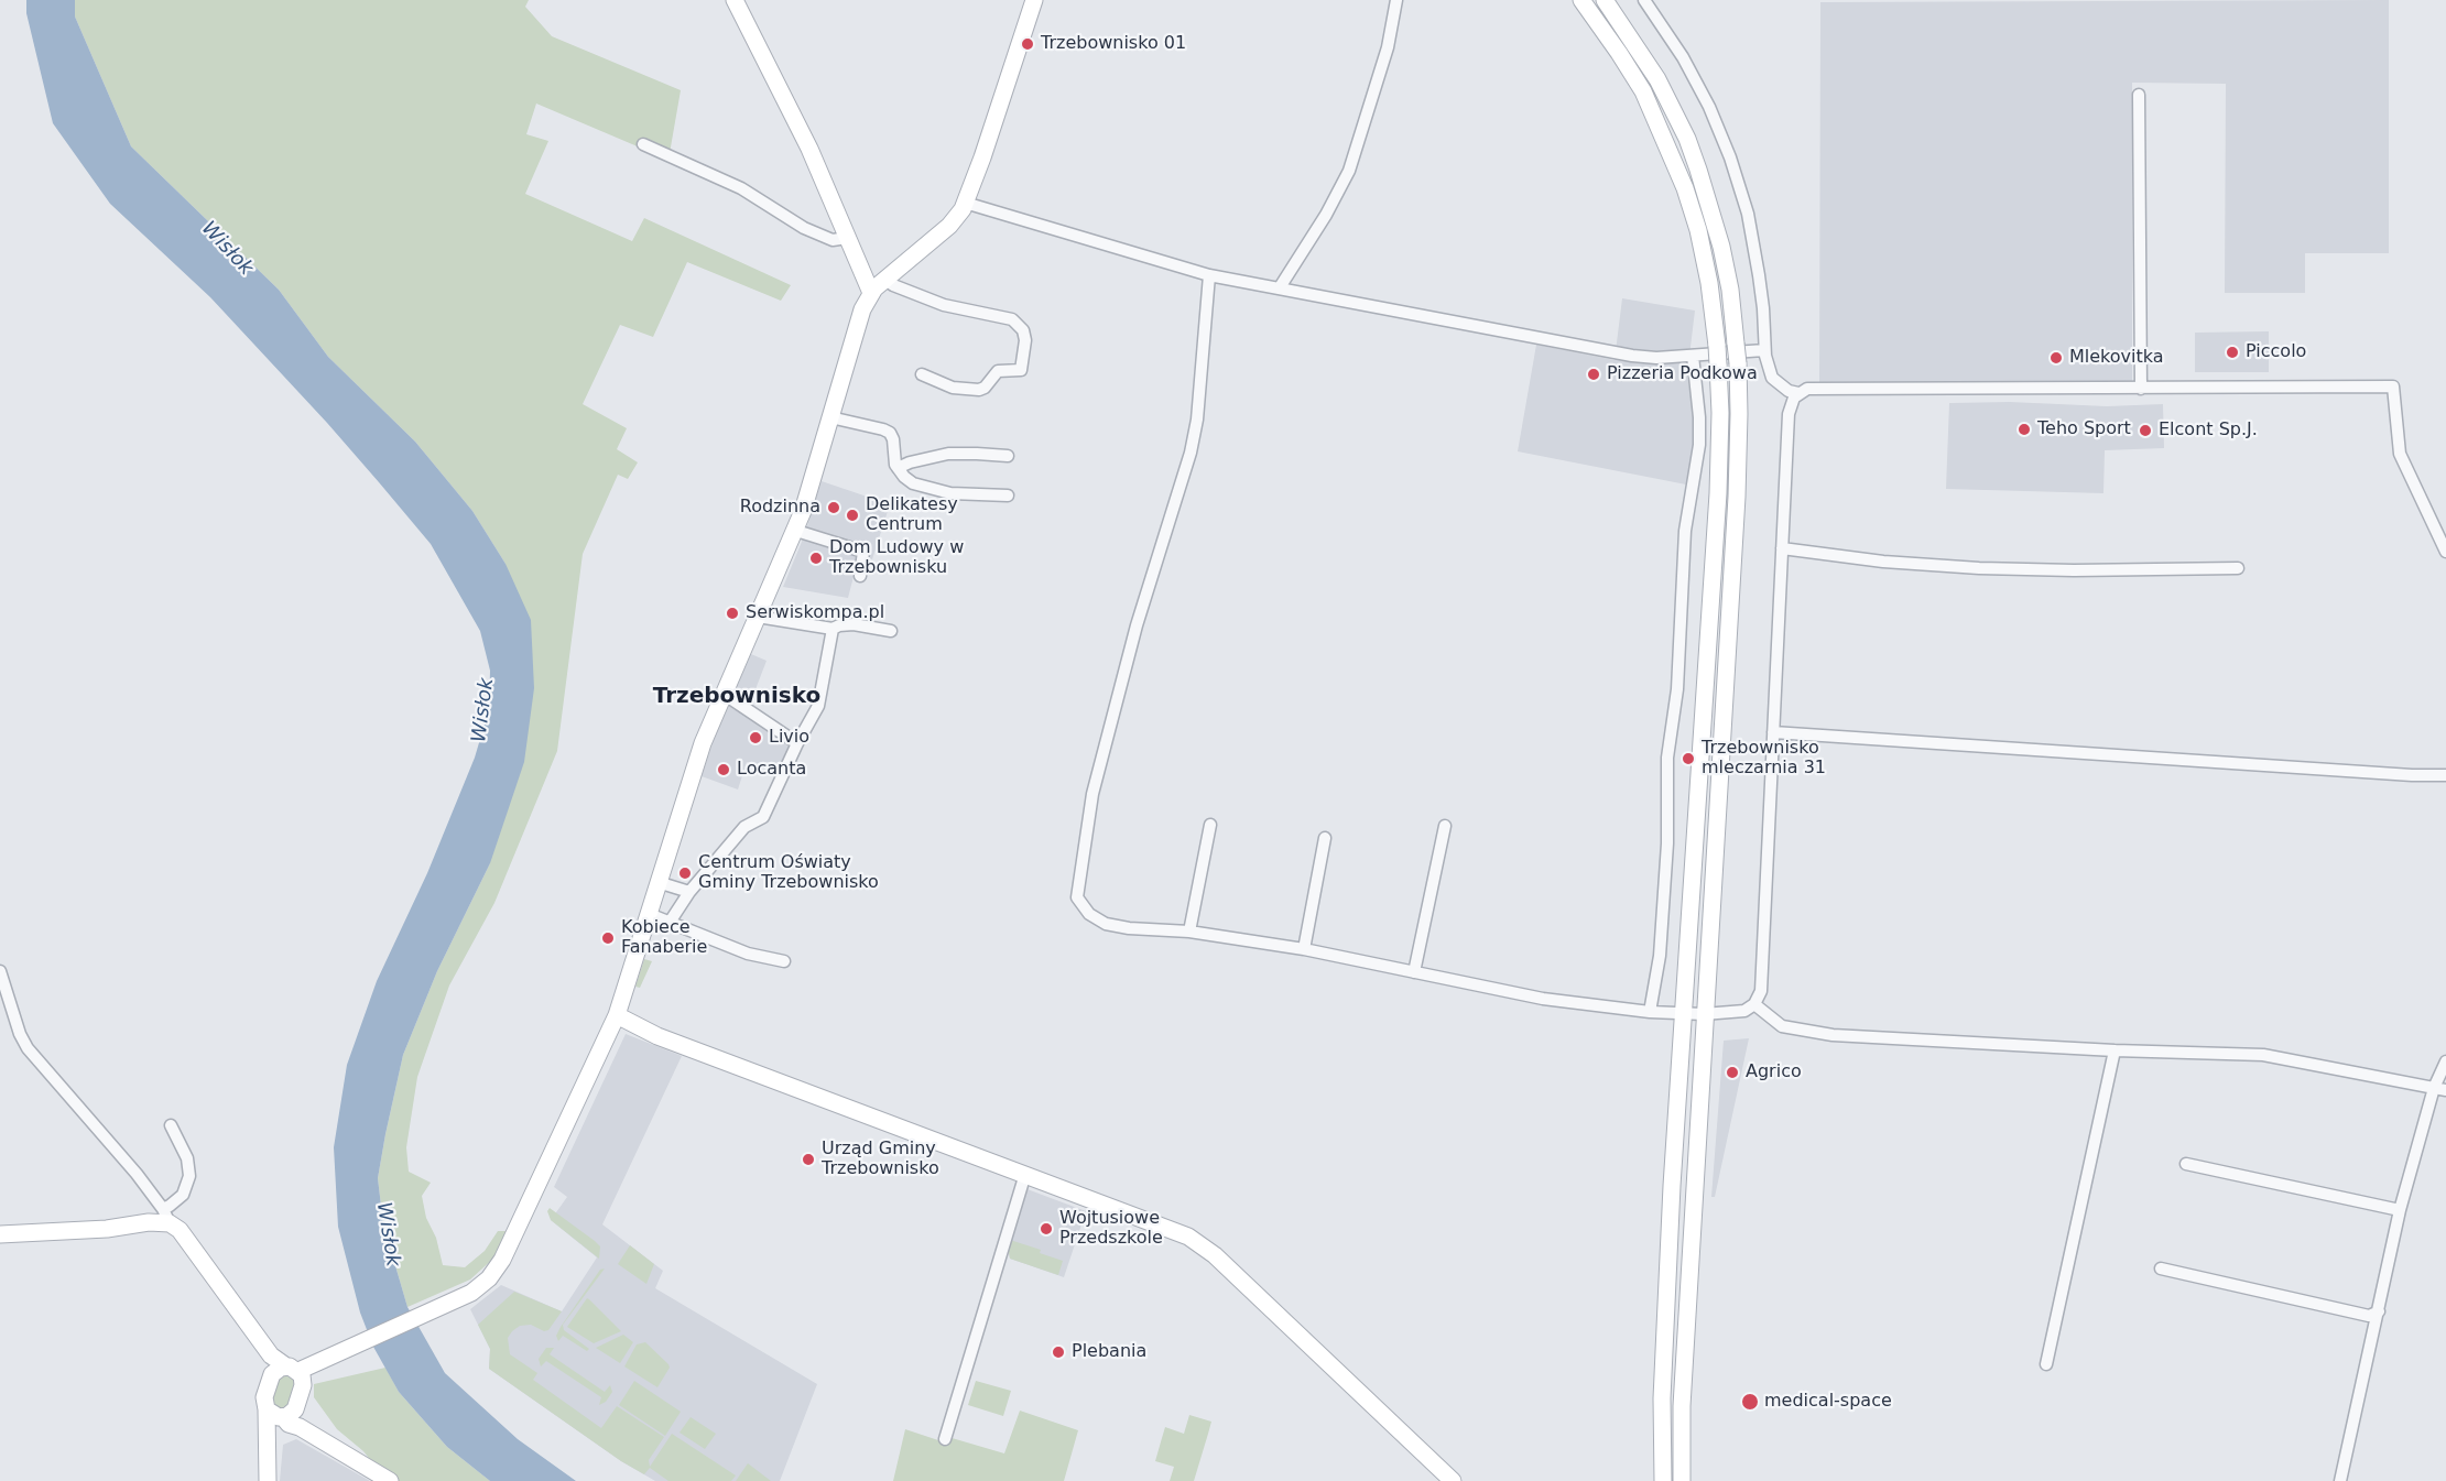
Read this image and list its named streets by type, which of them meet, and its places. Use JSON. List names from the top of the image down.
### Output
{
  "districts": ["Trzebownisko"],
  "water": ["Wisłok"],
  "places": [
    "Trzebownisko 01",
    "Piccolo",
    "Mlekovitka",
    "Pizzeria Podkowa",
    "Teho Sport",
    "Elcont Sp.J.",
    "Rodzinna",
    "Delikatesy Centrum",
    "Dom Ludowy w Trzebownisku",
    "Serwiskompa.pl",
    "Livio",
    "Trzebownisko mleczarnia 31",
    "Locanta",
    "Centrum Oświaty Gminy Trzebownisko",
    "Kobiece Fanaberie",
    "Agrico",
    "Urząd Gminy Trzebownisko",
    "Wojtusiowe Przedszkole",
    "Plebania",
    "medical-space"
  ]
}
